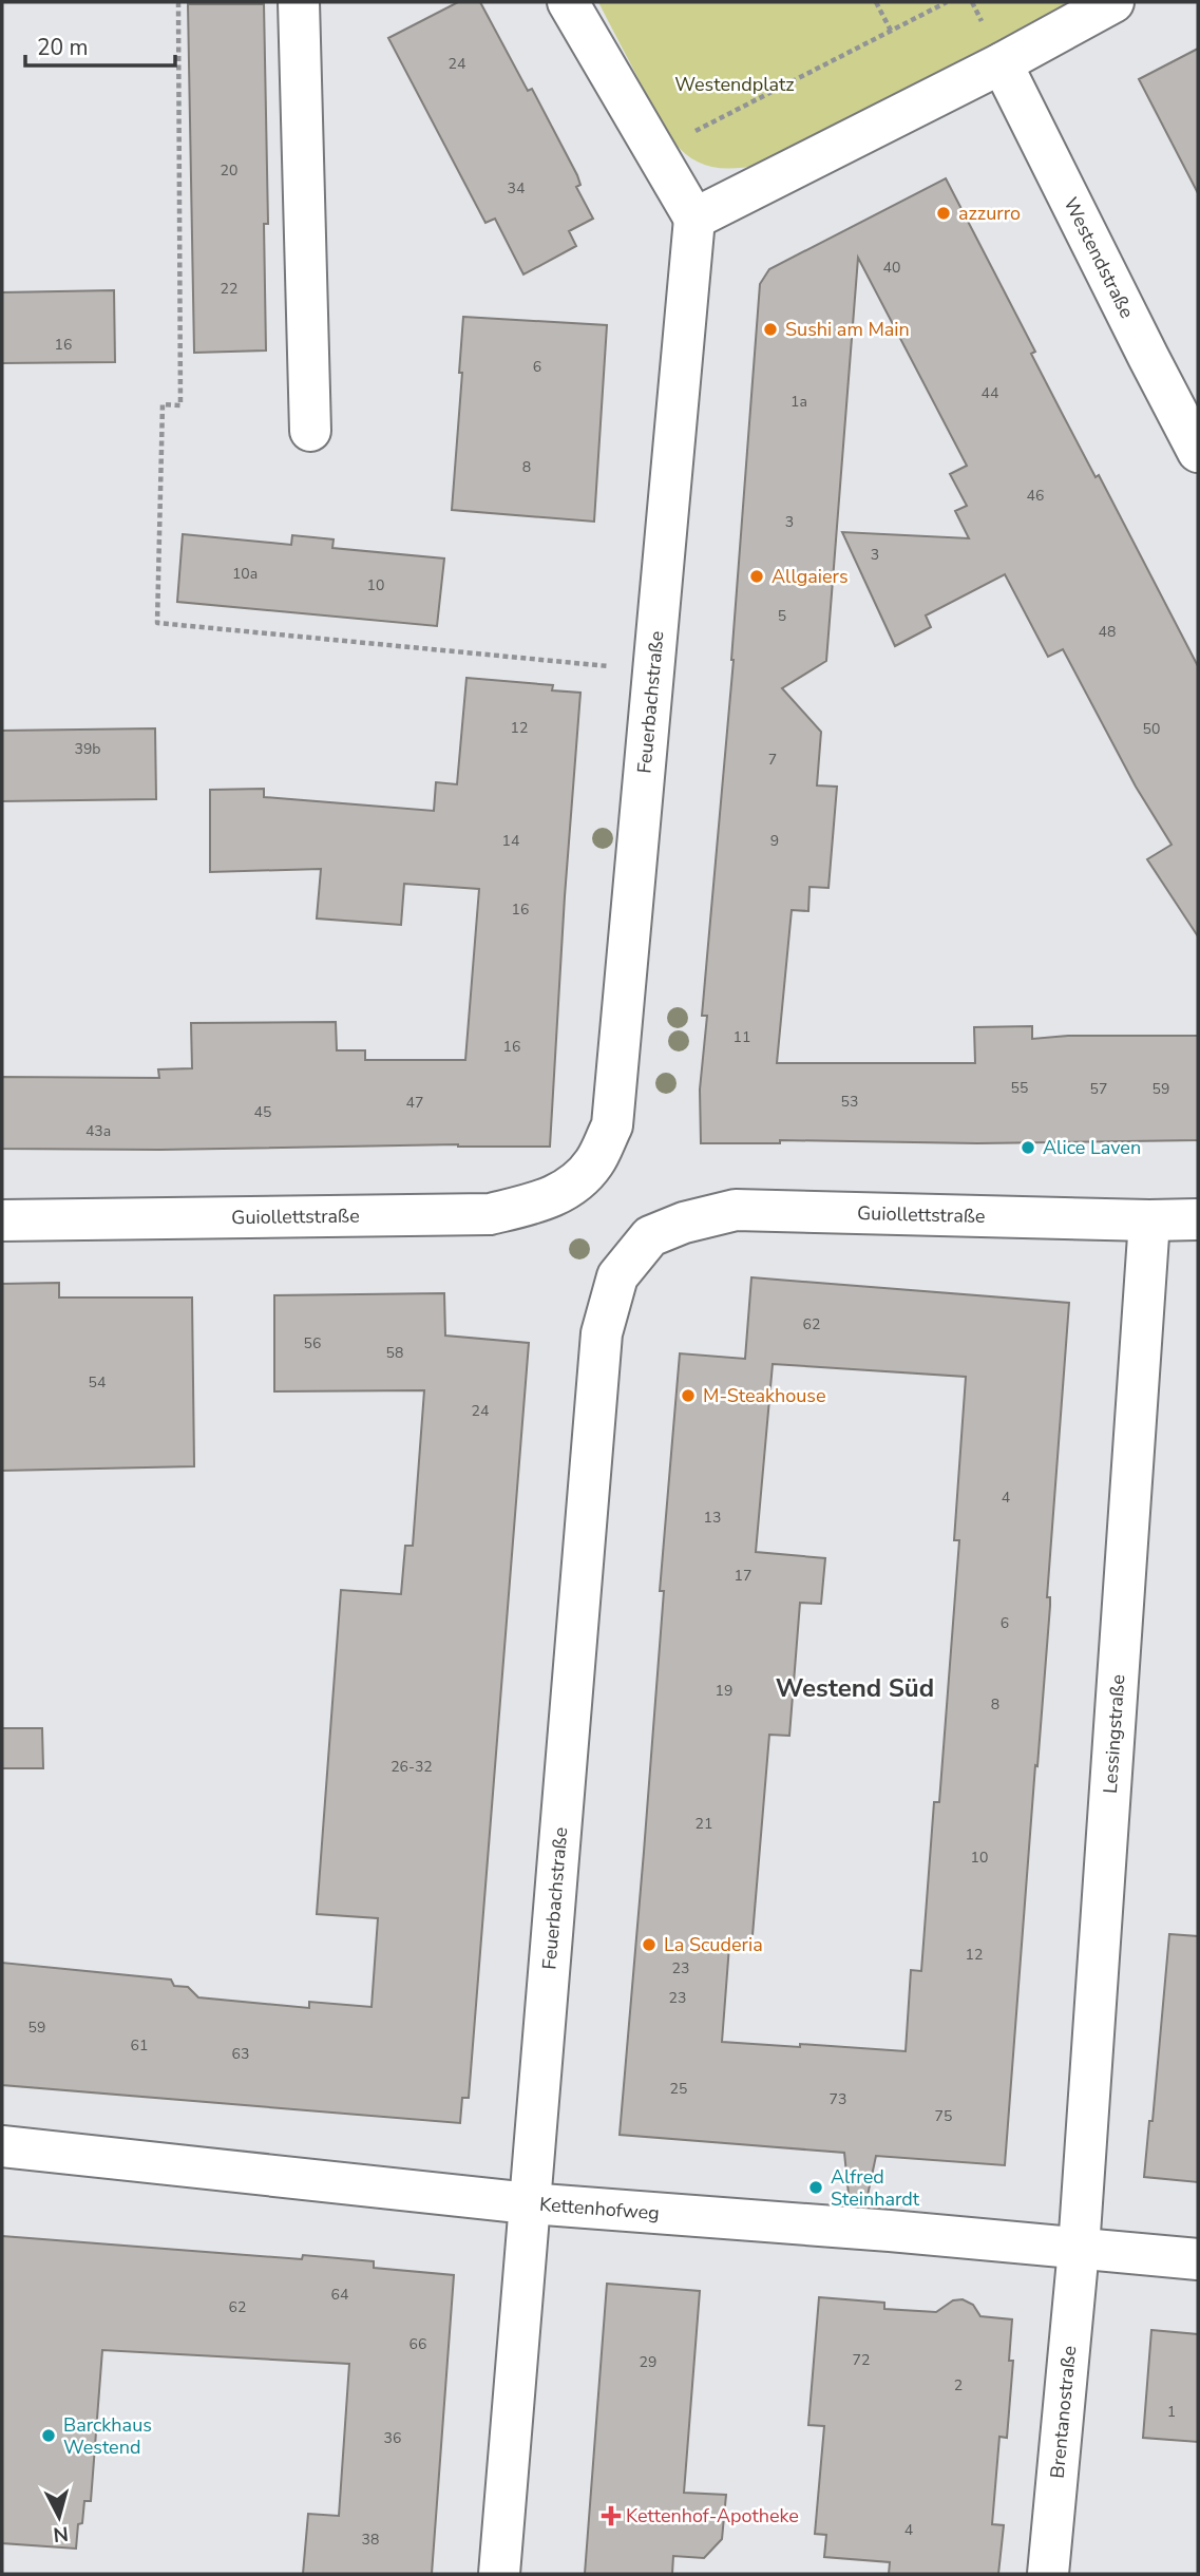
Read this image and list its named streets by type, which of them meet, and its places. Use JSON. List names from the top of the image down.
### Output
{
  "streets": {
    "street": [
      "Westendstraße",
      "Feuerbachstraße",
      "Guiollettstraße",
      "Lessingstraße",
      "Kettenhofweg",
      "Brentanostraße"
    ]
  },
  "crossings": [
    ["Feuerbachstraße", "Guiollettstraße"],
    ["Feuerbachstraße", "Kettenhofweg"],
    ["Guiollettstraße", "Lessingstraße"],
    ["Lessingstraße", "Kettenhofweg"],
    ["Lessingstraße", "Brentanostraße"],
    ["Kettenhofweg", "Brentanostraße"]
  ],
  "districts": ["Westend Süd"],
  "parks": ["Westendplatz"],
  "places": {
    "other": [
      "azzurro",
      "Sushi am Main",
      "Allgaiers",
      "Alice Laven",
      "M-Steakhouse",
      "La Scuderia",
      "Alfred Steinhardt",
      "Barckhaus Westend"
    ],
    "health": ["Kettenhof-Apotheke"]
  },
  "house_numbers": [
    "24",
    "20",
    "34",
    "40",
    "22",
    "16",
    "6",
    "44",
    "1a",
    "8",
    "46",
    "3",
    "3",
    "10a",
    "10",
    "5",
    "48",
    "12",
    "50",
    "39b",
    "7",
    "14",
    "9",
    "16",
    "11",
    "16",
    "55",
    "57",
    "59",
    "53",
    "47",
    "45",
    "43a",
    "62",
    "56",
    "58",
    "54",
    "24",
    "4",
    "13",
    "17",
    "6",
    "19",
    "8",
    "26-32",
    "21",
    "10",
    "12",
    "23",
    "23",
    "59",
    "61",
    "63",
    "25",
    "73",
    "75",
    "64",
    "62",
    "66",
    "72",
    "29",
    "2",
    "1",
    "36",
    "4",
    "38"
  ],
  "scale_bar": "20 m",
  "north": "bottom"
}
